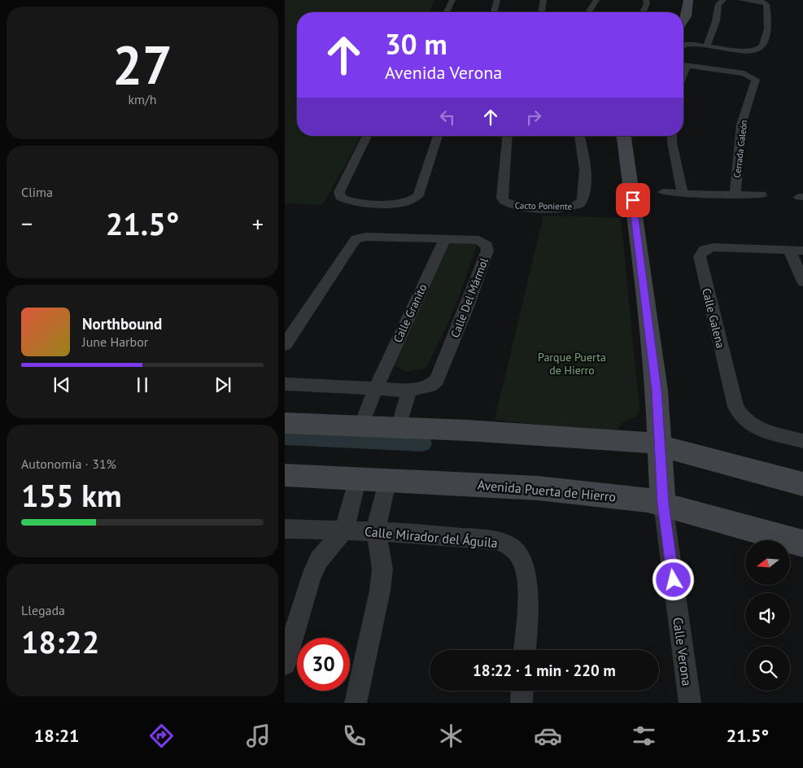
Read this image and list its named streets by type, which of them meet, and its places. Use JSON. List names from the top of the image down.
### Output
{
  "streets": {
    "street": [
      "Cerrada Galeón",
      "Cacto Poniente",
      "Calle Del Mármol",
      "Calle Granito",
      "Calle Galena",
      "Avenida Puerta de Hierro",
      "Calle Mirador del Águila",
      "Calle Verona"
    ]
  },
  "crossings": [
    ["Calle Del Mármol", "Calle Granito"],
    ["Avenida Puerta de Hierro", "Calle Verona"]
  ],
  "parks": ["Parque Puerta de Hierro"],
  "north": "left",
  "page": {
    "tile": [
      ["27", "km/h"],
      "Clima",
      ["Autonomía · 31%", "155 km"],
      ["Llegada", "18:22"]
    ],
    "turn": ["30 m", "Avenida Verona"],
    "heat": ["−", "21.5°", "+"],
    "song": ["Northbound", "June Harbor"],
    "limit": "30",
    "trip": "18:22 · 1 min · 220 m",
    "tabs": ["18:21", "21.5°"]
  }
}
